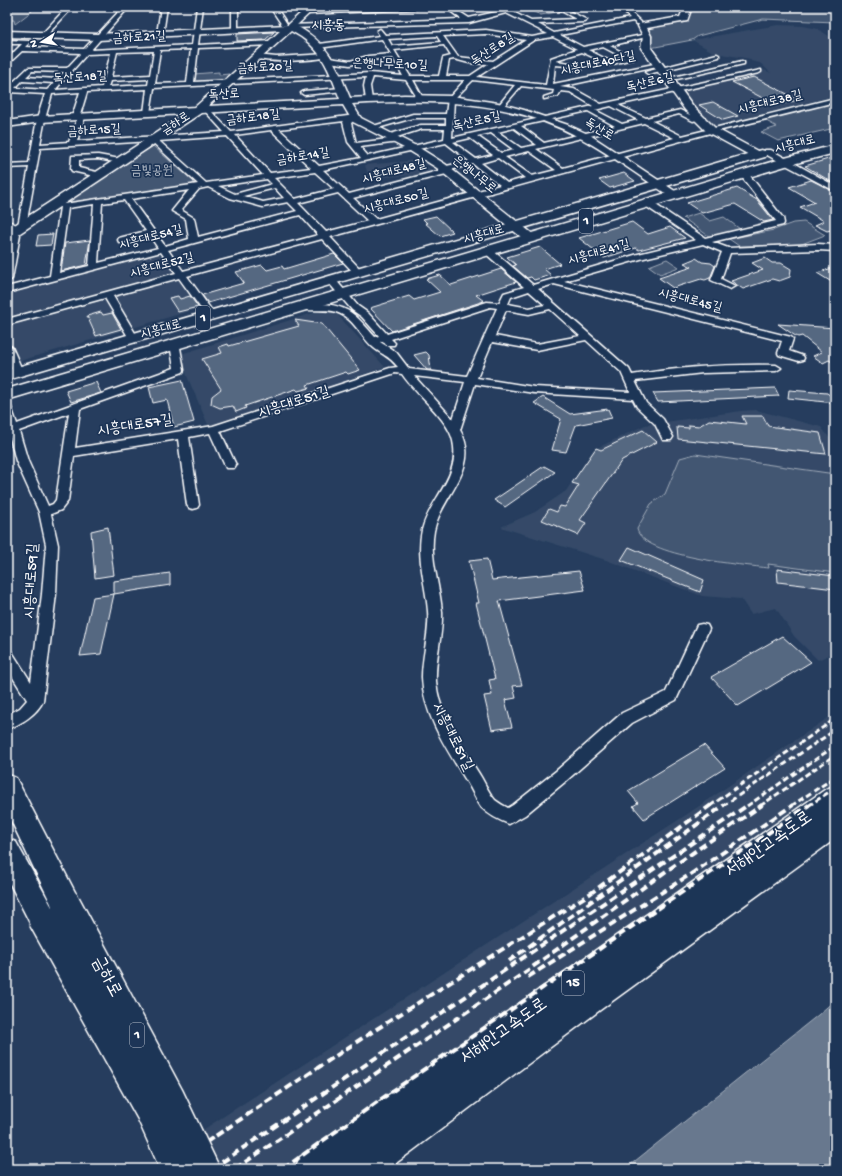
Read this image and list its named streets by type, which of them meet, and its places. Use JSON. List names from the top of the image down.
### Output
{
  "streets": {
    "highway": ["서해안고속도로", "15"],
    "main road": [
      "독산로",
      "금하로",
      "시흥대로",
      "은행나무로",
      "1"
    ],
    "street": [
      "금하로21길",
      "독산로8길",
      "시흥대로40다길",
      "은행나무로10길",
      "금하로20길",
      "독산로18길",
      "독산로6길",
      "시흥대로38길",
      "금하로18길",
      "독산로5길",
      "금하로15길",
      "금하로14길",
      "시흥대로48길",
      "시흥대로50길",
      "시흥대로54길",
      "시흥대로41길",
      "시흥대로52길",
      "시흥대로45길",
      "시흥대로51길",
      "시흥대로57길",
      "시흥대로59길"
    ]
  },
  "crossings": [
    ["금하로21길", "금하로"],
    ["독산로8길", "은행나무로10길"],
    ["독산로8길", "독산로"],
    ["시흥대로40다길", "은행나무로10길"],
    ["은행나무로10길", "금하로20길"],
    ["은행나무로10길", "은행나무로"],
    ["금하로20길", "금하로"],
    ["금하로20길", "은행나무로"],
    ["독산로6길", "독산로"],
    ["독산로6길", "독산로5길"],
    ["독산로", "시흥대로38길"],
    ["독산로", "독산로5길"],
    ["독산로", "금하로"],
    ["독산로", "시흥대로"],
    ["독산로", "시흥대로48길"],
    ["독산로", "은행나무로"],
    ["독산로", "시흥대로50길"],
    ["시흥대로38길", "시흥대로50길"],
    ["금하로18길", "금하로"],
    ["금하로18길", "금하로15길"],
    ["금하로18길", "시흥대로48길"],
    ["금하로18길", "은행나무로"],
    ["독산로5길", "금하로14길"],
    ["독산로5길", "은행나무로"],
    ["금하로", "금하로15길"],
    ["금하로", "금하로14길"],
    ["금하로", "은행나무로"],
    ["시흥대로", "은행나무로"],
    ["시흥대로", "시흥대로41길"],
    ["시흥대로", "시흥대로52길"],
    ["시흥대로", "시흥대로51길"],
    ["시흥대로", "시흥대로57길"],
    ["금하로14길", "시흥대로48길"],
    ["금하로14길", "은행나무로"],
    ["시흥대로48길", "은행나무로"],
    ["시흥대로48길", "시흥대로50길"],
    ["은행나무로", "시흥대로50길"],
    ["시흥대로50길", "시흥대로52길"],
    ["시흥대로41길", "시흥대로45길"],
    ["시흥대로41길", "시흥대로51길"],
    ["시흥대로51길", "시흥대로57길"],
    ["시흥대로57길", "시흥대로59길"]
  ],
  "districts": ["시흥동"],
  "parks": ["금빛공원"],
  "north": "left"
}
